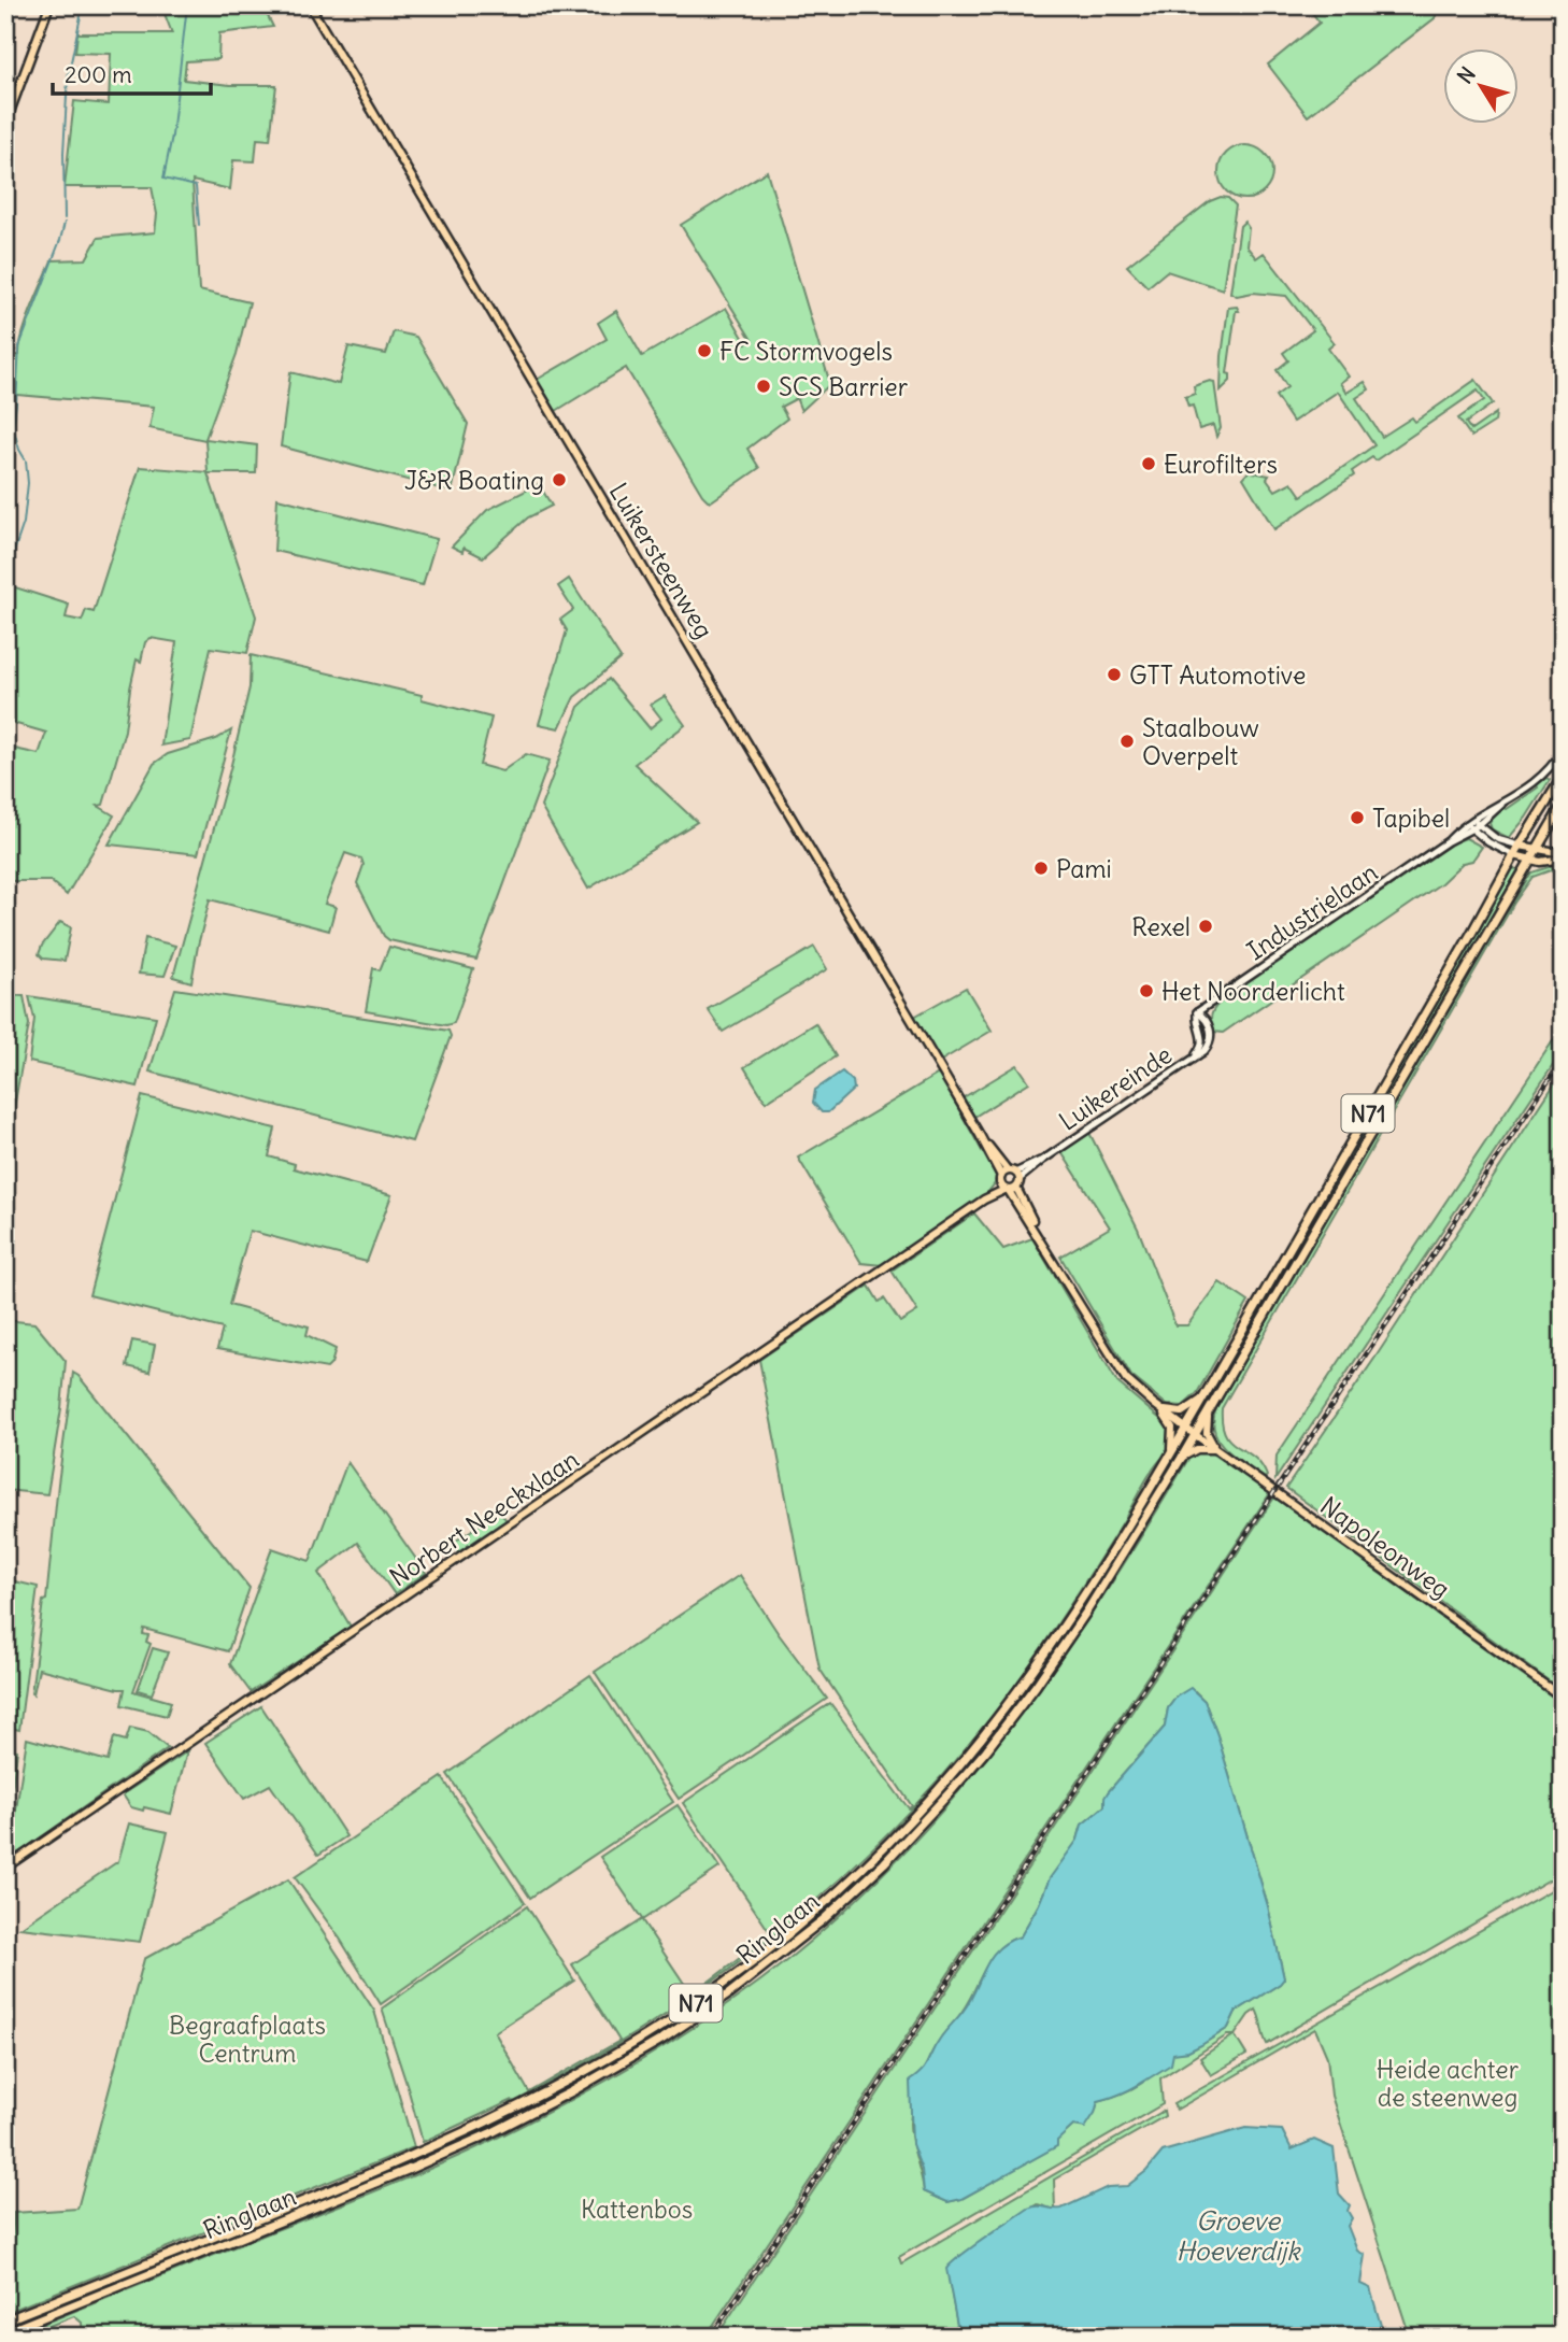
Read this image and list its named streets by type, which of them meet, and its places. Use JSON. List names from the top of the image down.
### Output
{
  "streets": {
    "highway": ["N71", "Ringlaan"],
    "main road": ["Luikersteenweg", "Norbert Neeckxlaan", "Napoleonweg"],
    "street": ["Industrielaan", "Luikereinde"]
  },
  "crossings": [
    ["Luikersteenweg", "N71"],
    ["Luikersteenweg", "Norbert Neeckxlaan"],
    ["Luikersteenweg", "Napoleonweg"],
    ["Luikersteenweg", "Ringlaan"],
    ["Industrielaan", "Luikereinde"],
    ["Luikereinde", "Norbert Neeckxlaan"],
    ["N71", "Napoleonweg"],
    ["N71", "Ringlaan"],
    ["Napoleonweg", "Ringlaan"]
  ],
  "water": ["Groeve Hoeverdijk"],
  "parks": ["Begraafplaats Centrum", "Heide achter de steenweg", "Kattenbos"],
  "places": [
    "FC Stormvogels",
    "SCS Barrier",
    "Eurofilters",
    "J&R Boating",
    "GTT Automotive",
    "Staalbouw Overpelt",
    "Tapibel",
    "Pami",
    "Rexel",
    "Het Noorderlicht"
  ],
  "scale_bar": "200 m",
  "north": "top left"
}
